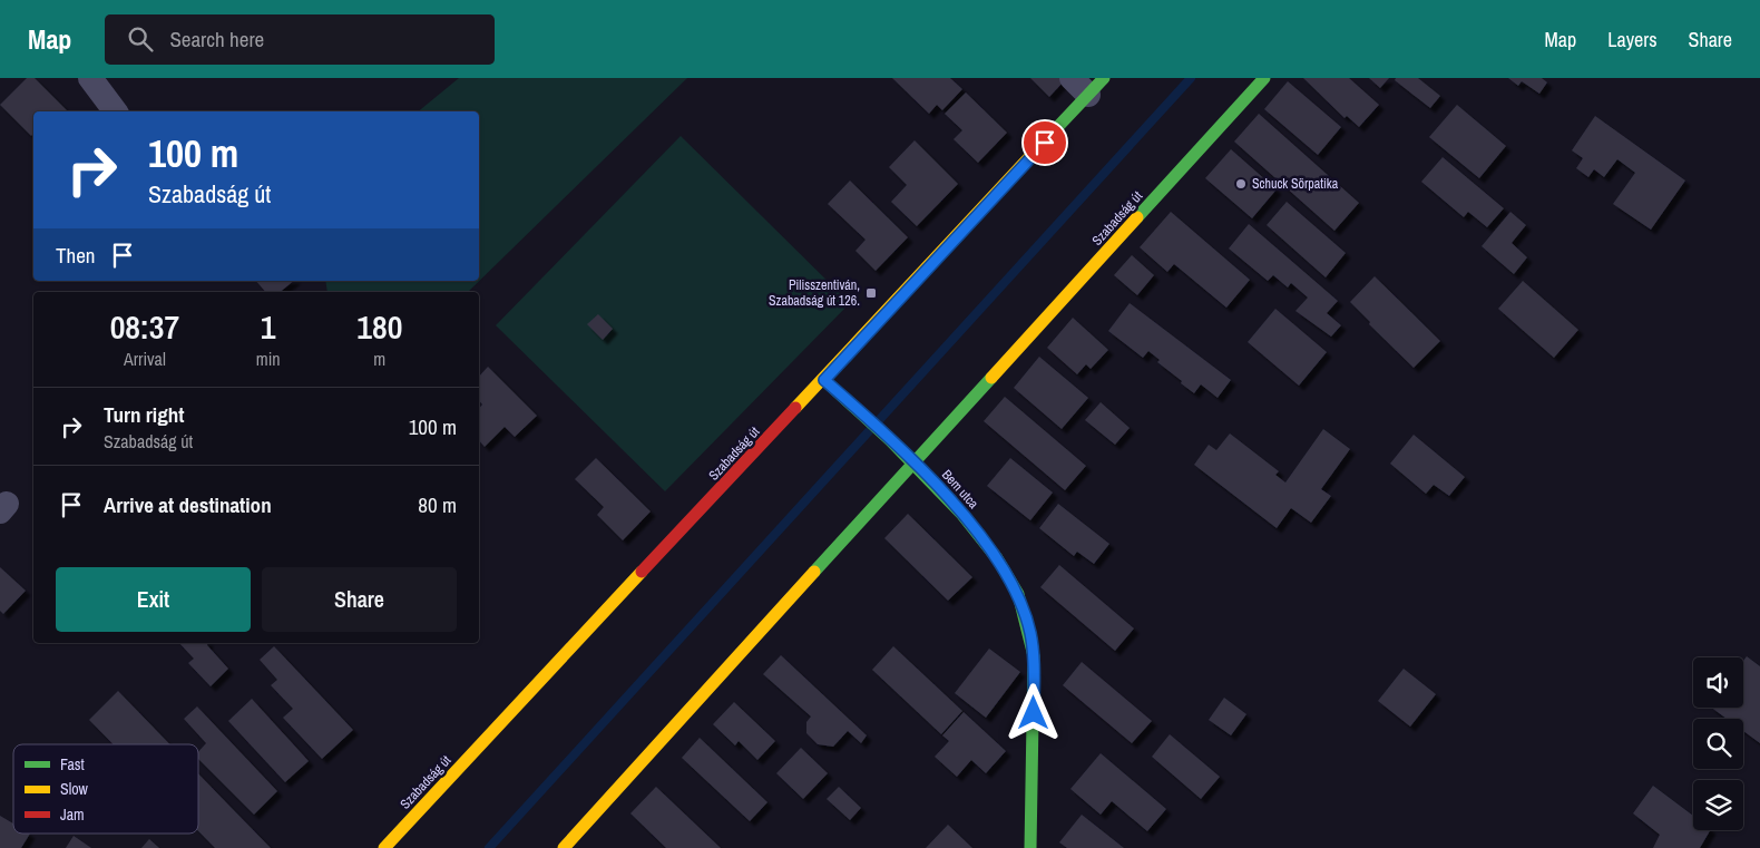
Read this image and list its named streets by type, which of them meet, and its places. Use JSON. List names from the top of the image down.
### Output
{
  "streets": {
    "street": ["Szabadság út", "Bem utca"]
  },
  "crossings": [
    ["Szabadság út", "Bem utca"]
  ],
  "places": {
    "other": ["Schuck Sörpatika"],
    "transit": ["Pilisszentiván, Szabadság út 126."]
  },
  "legend": ["Fast", "Slow", "Jam"],
  "page": {
    "header": "Map",
    "search": "Search here",
    "nav": ["Map", "Layers", "Share"],
    "turn": ["100 m", "Szabadság út"],
    "then": "Then",
    "eta": [
      "08:37",
      "Arrival",
      "1",
      "min",
      "180",
      "m"
    ],
    "list": [
      {
        "name": "Turn right",
        "note": "Szabadság út",
        "value": "100 m"
      },
      {
        "name": "Arrive at destination",
        "value": "80 m"
      }
    ],
    "buttons": ["Exit", "Share"]
  }
}
